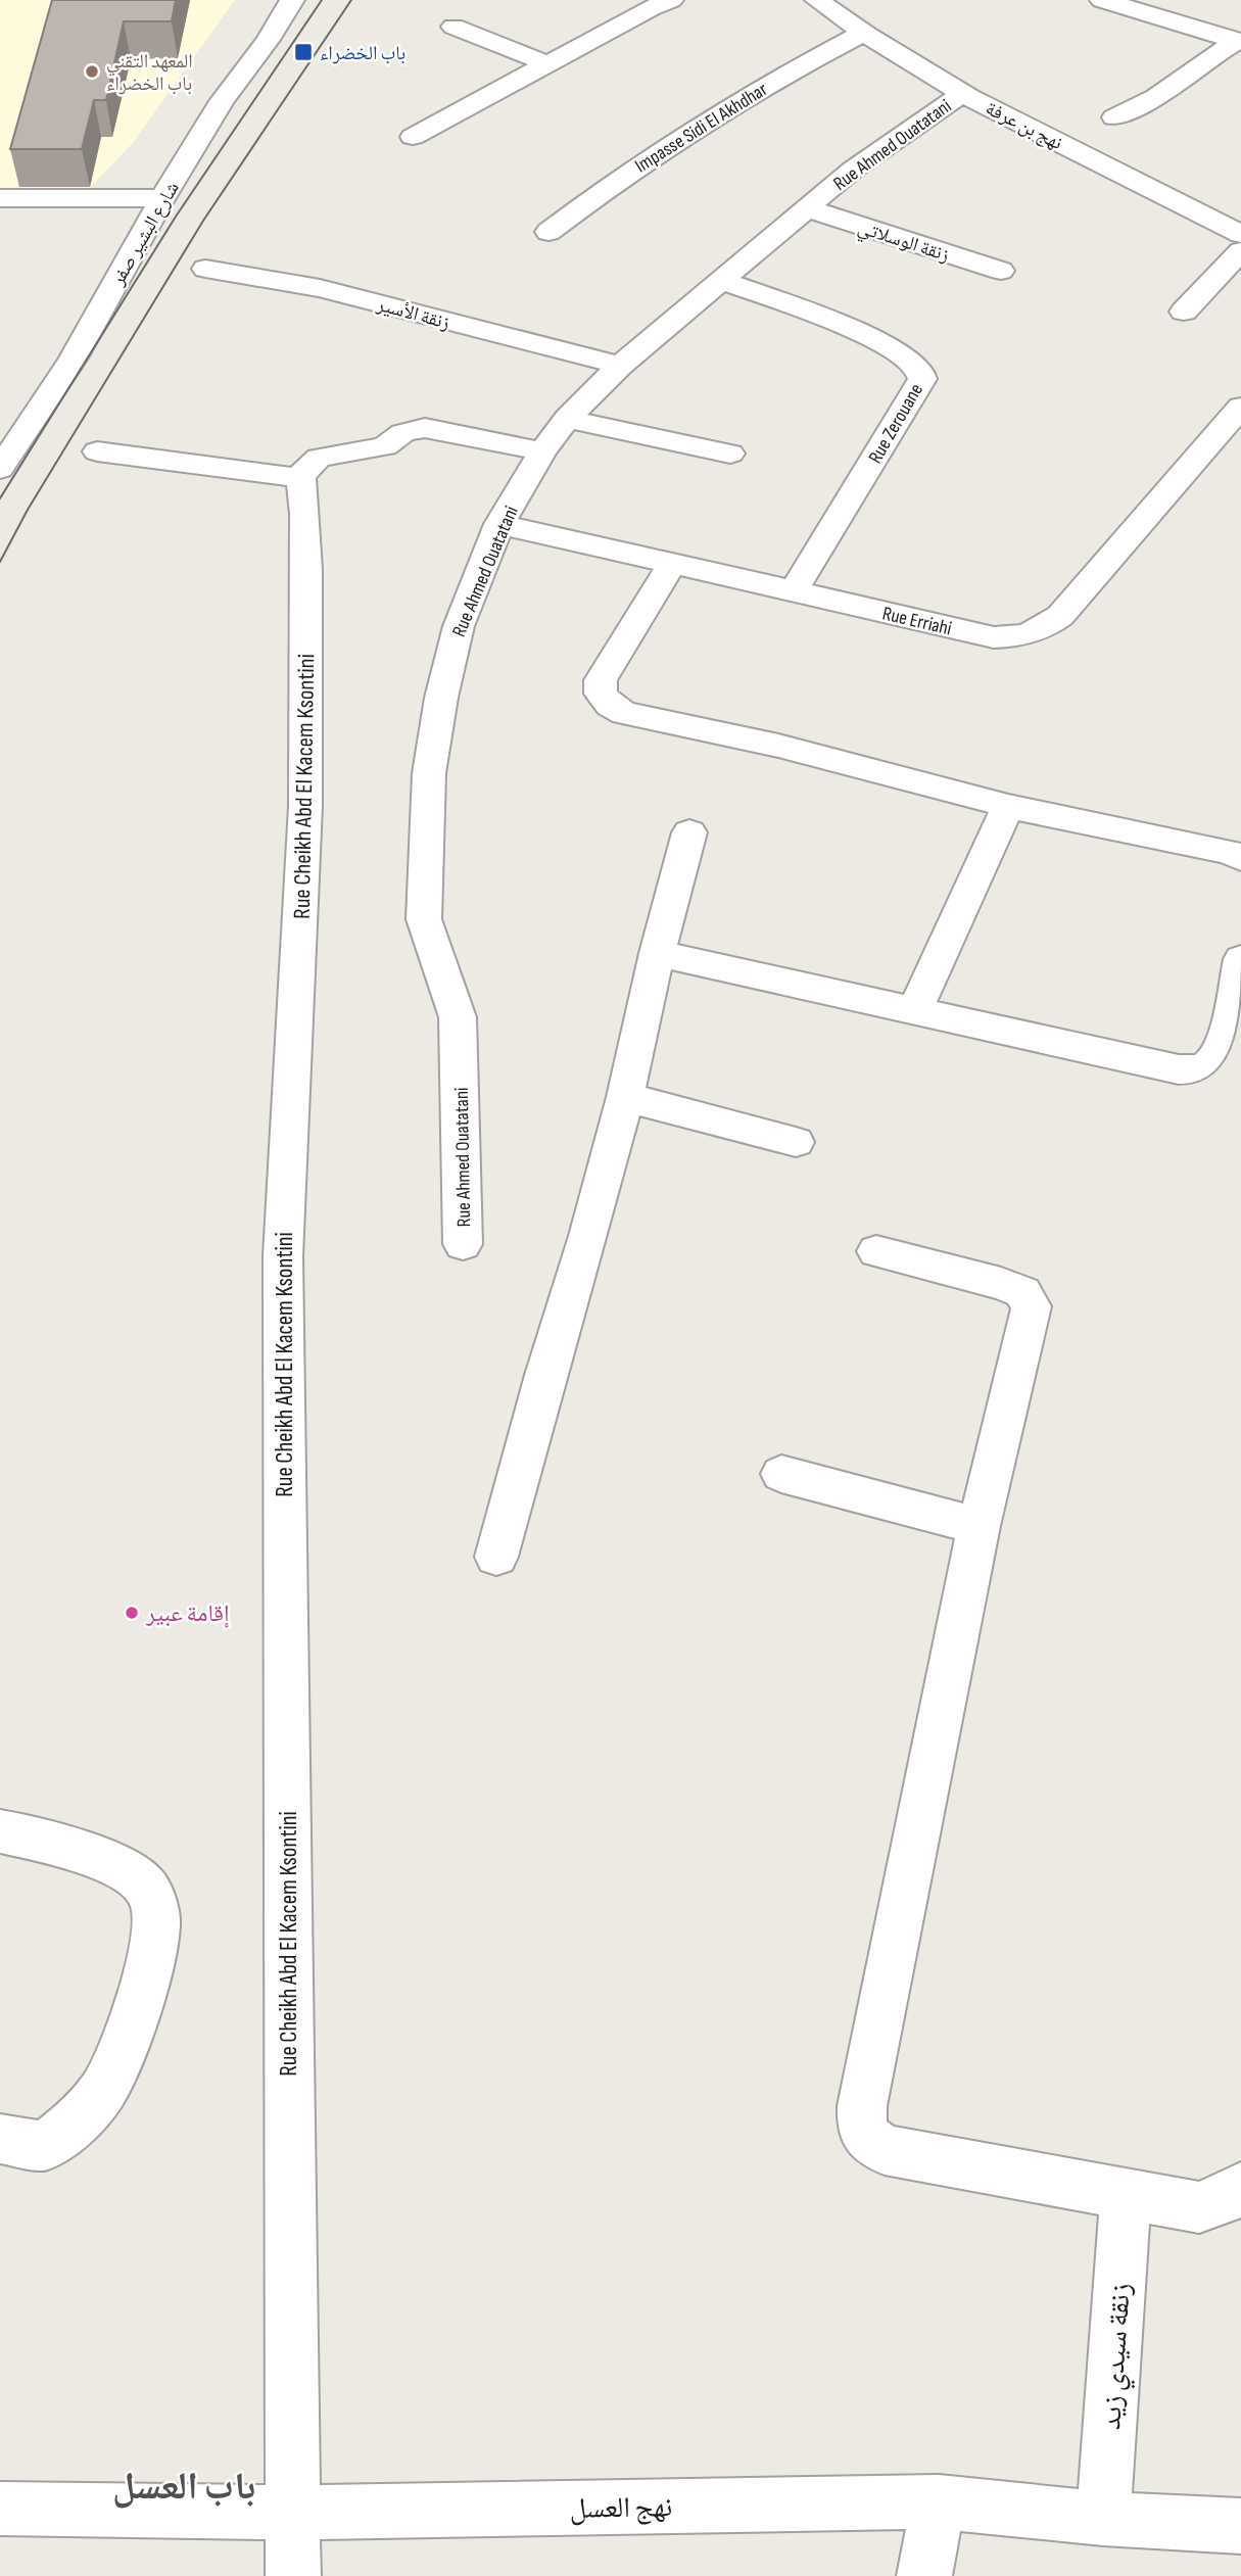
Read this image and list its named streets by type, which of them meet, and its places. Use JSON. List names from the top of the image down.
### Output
{
  "streets": {
    "street": [
      "نهج بن عرفة",
      "Impasse Sidi El Akhdhar",
      "Rue Ahmed Ouatatani",
      "شارع البشير صفر",
      "زنقة الوسلاتي",
      "زنقة الأسير",
      "Rue Zerouane",
      "Rue Erriahi",
      "Rue Cheikh Abd El Kacem Ksontini",
      "زنقة سيدي زيد",
      "نهج العسل"
    ]
  },
  "crossings": [
    ["نهج بن عرفة", "Impasse Sidi El Akhdhar"],
    ["نهج بن عرفة", "Rue Ahmed Ouatatani"],
    ["Rue Ahmed Ouatatani", "زنقة الوسلاتي"],
    ["Rue Ahmed Ouatatani", "زنقة الأسير"],
    ["Rue Ahmed Ouatatani", "Rue Zerouane"],
    ["Rue Ahmed Ouatatani", "Rue Erriahi"],
    ["Rue Zerouane", "Rue Erriahi"],
    ["Rue Cheikh Abd El Kacem Ksontini", "نهج العسل"],
    ["زنقة سيدي زيد", "نهج العسل"]
  ],
  "districts": ["باب العسل"],
  "places": {
    "transit": ["باب الخضراء"],
    "other": ["المعهد التقني باب الخضراء", "إقامة عبير"]
  }
}
